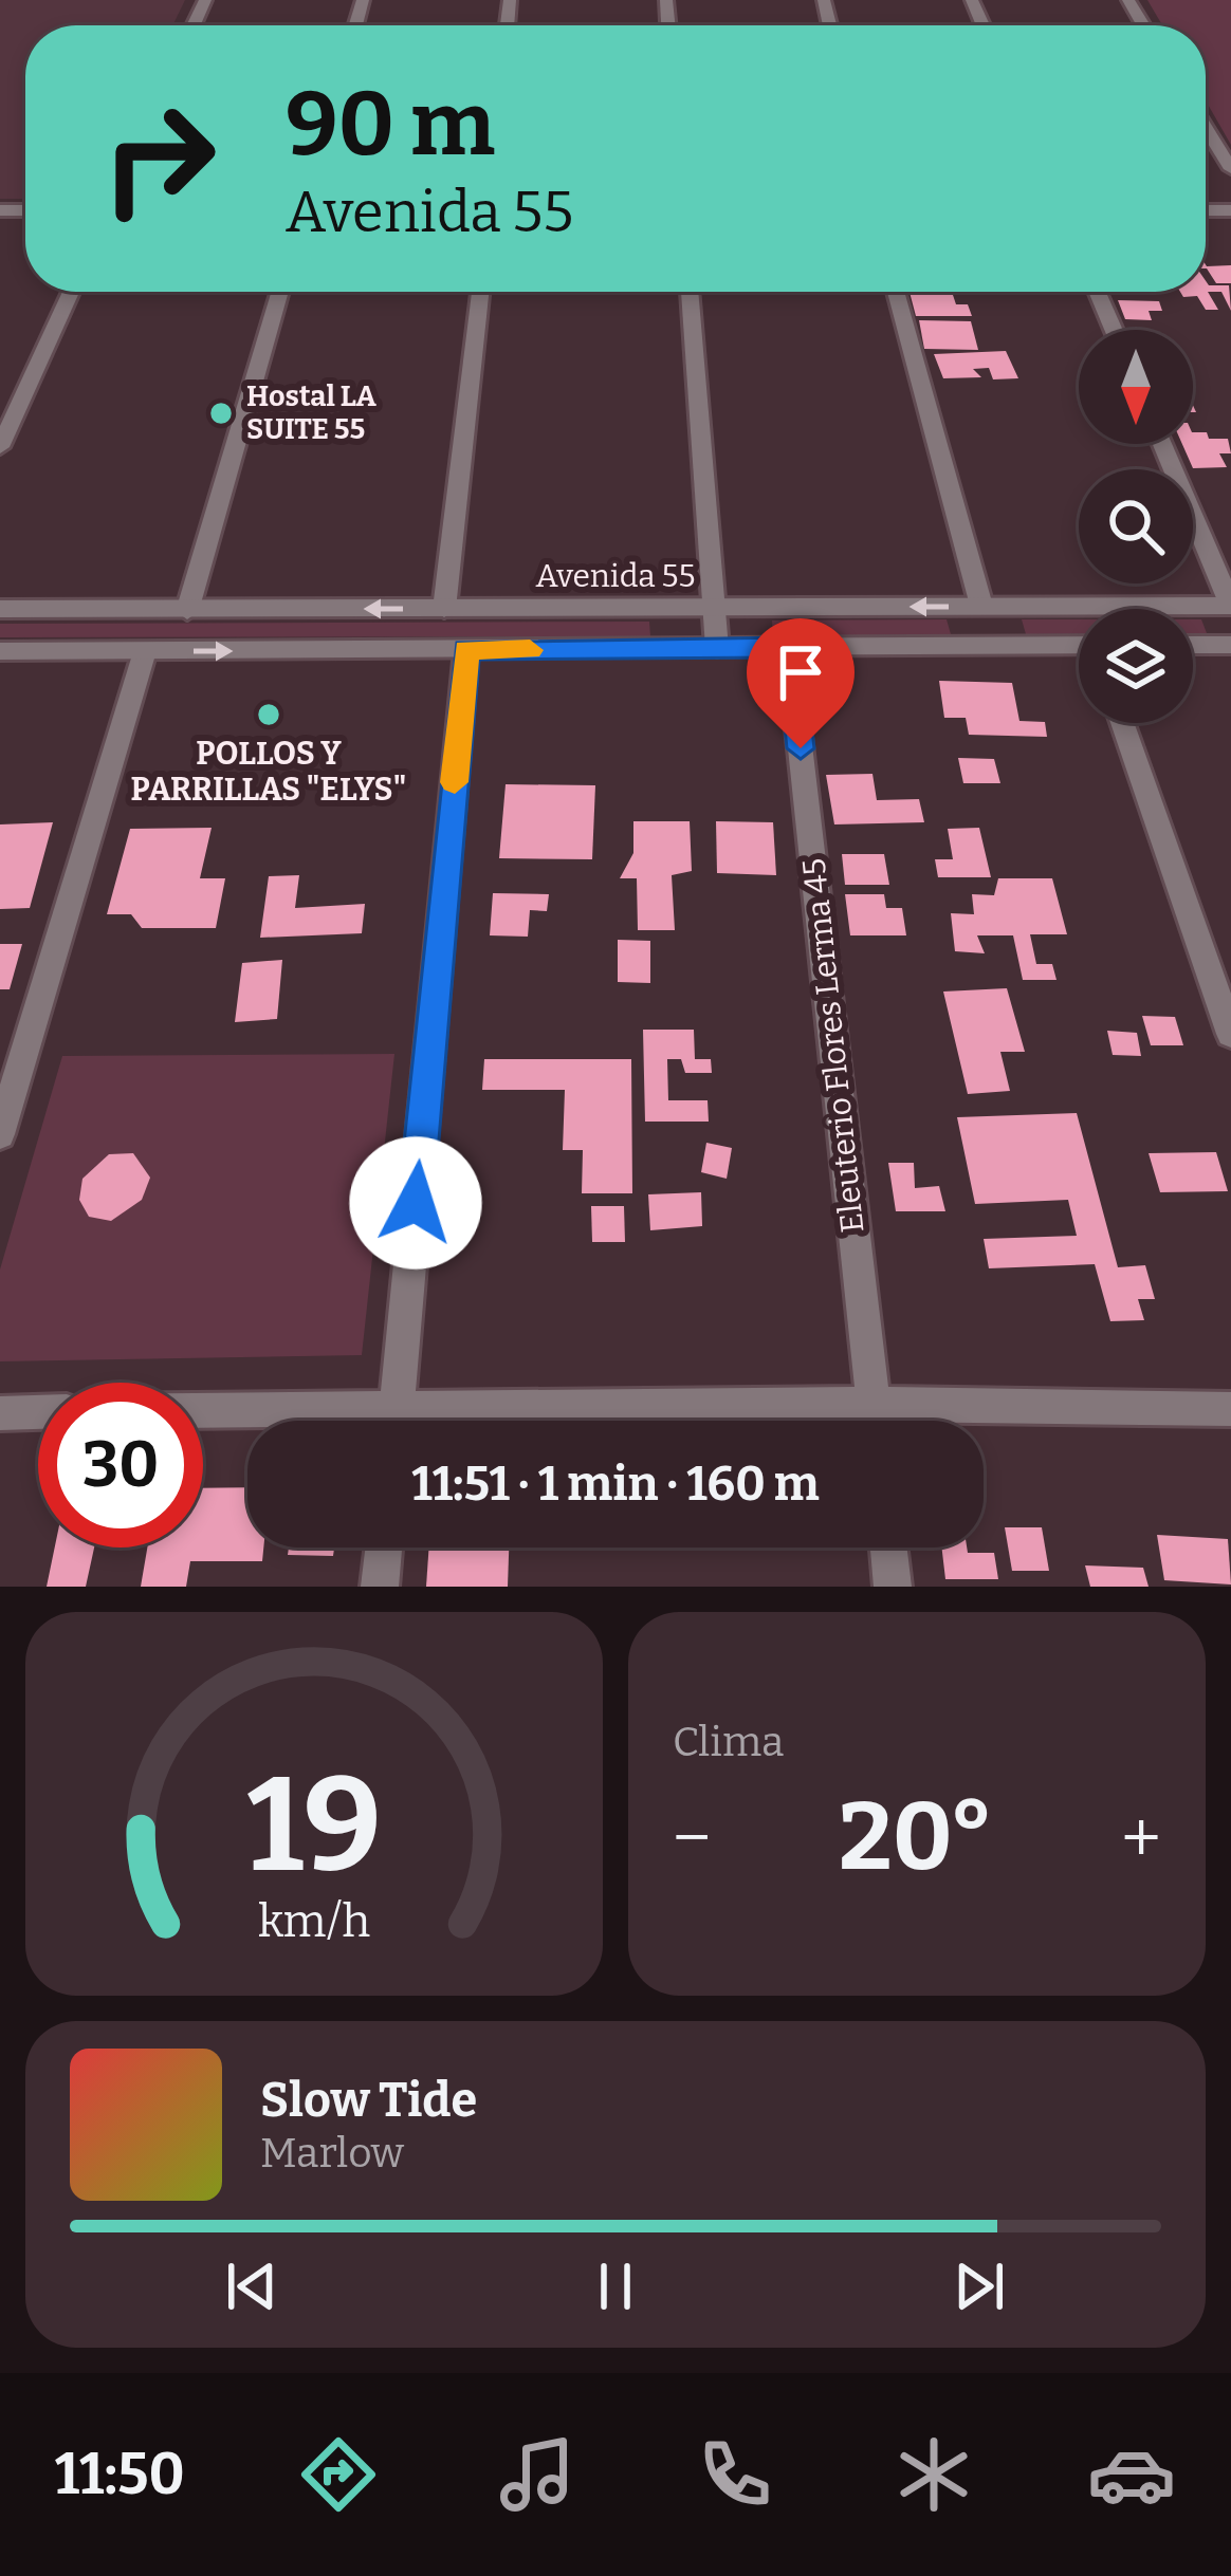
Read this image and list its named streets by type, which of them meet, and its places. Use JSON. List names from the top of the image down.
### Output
{
  "streets": {
    "street": ["Avenida 55", "Eleuterio Flores Lerma 45"]
  },
  "places": ["Hostal LA SUITE 55", "POLLOS Y PARRILLAS \"ELYS\""],
  "north": "bottom",
  "page": {
    "turn": ["90 m", "Avenida 55"],
    "limit": "30",
    "trip": "11:51 · 1 min · 160 m",
    "tile": "Clima",
    "heat": ["−", "20°", "+"],
    "song": ["Slow Tide", "Marlow"],
    "tabs": "11:50",
    "gauge": ["19", "km/h"]
  }
}
